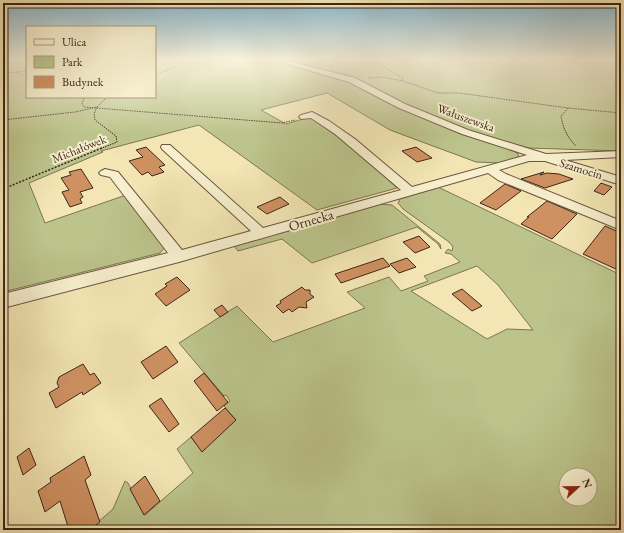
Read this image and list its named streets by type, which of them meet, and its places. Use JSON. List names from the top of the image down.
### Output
{
  "streets": {
    "street": ["Wałuszewska", "Szamocin", "Ornecka"],
    "path": ["Michałówek"]
  },
  "crossings": [
    ["Wałuszewska", "Szamocin"],
    ["Wałuszewska", "Ornecka"],
    ["Szamocin", "Ornecka"]
  ],
  "legend": ["Ulica", "Park", "Budynek"],
  "north": "right"
}
